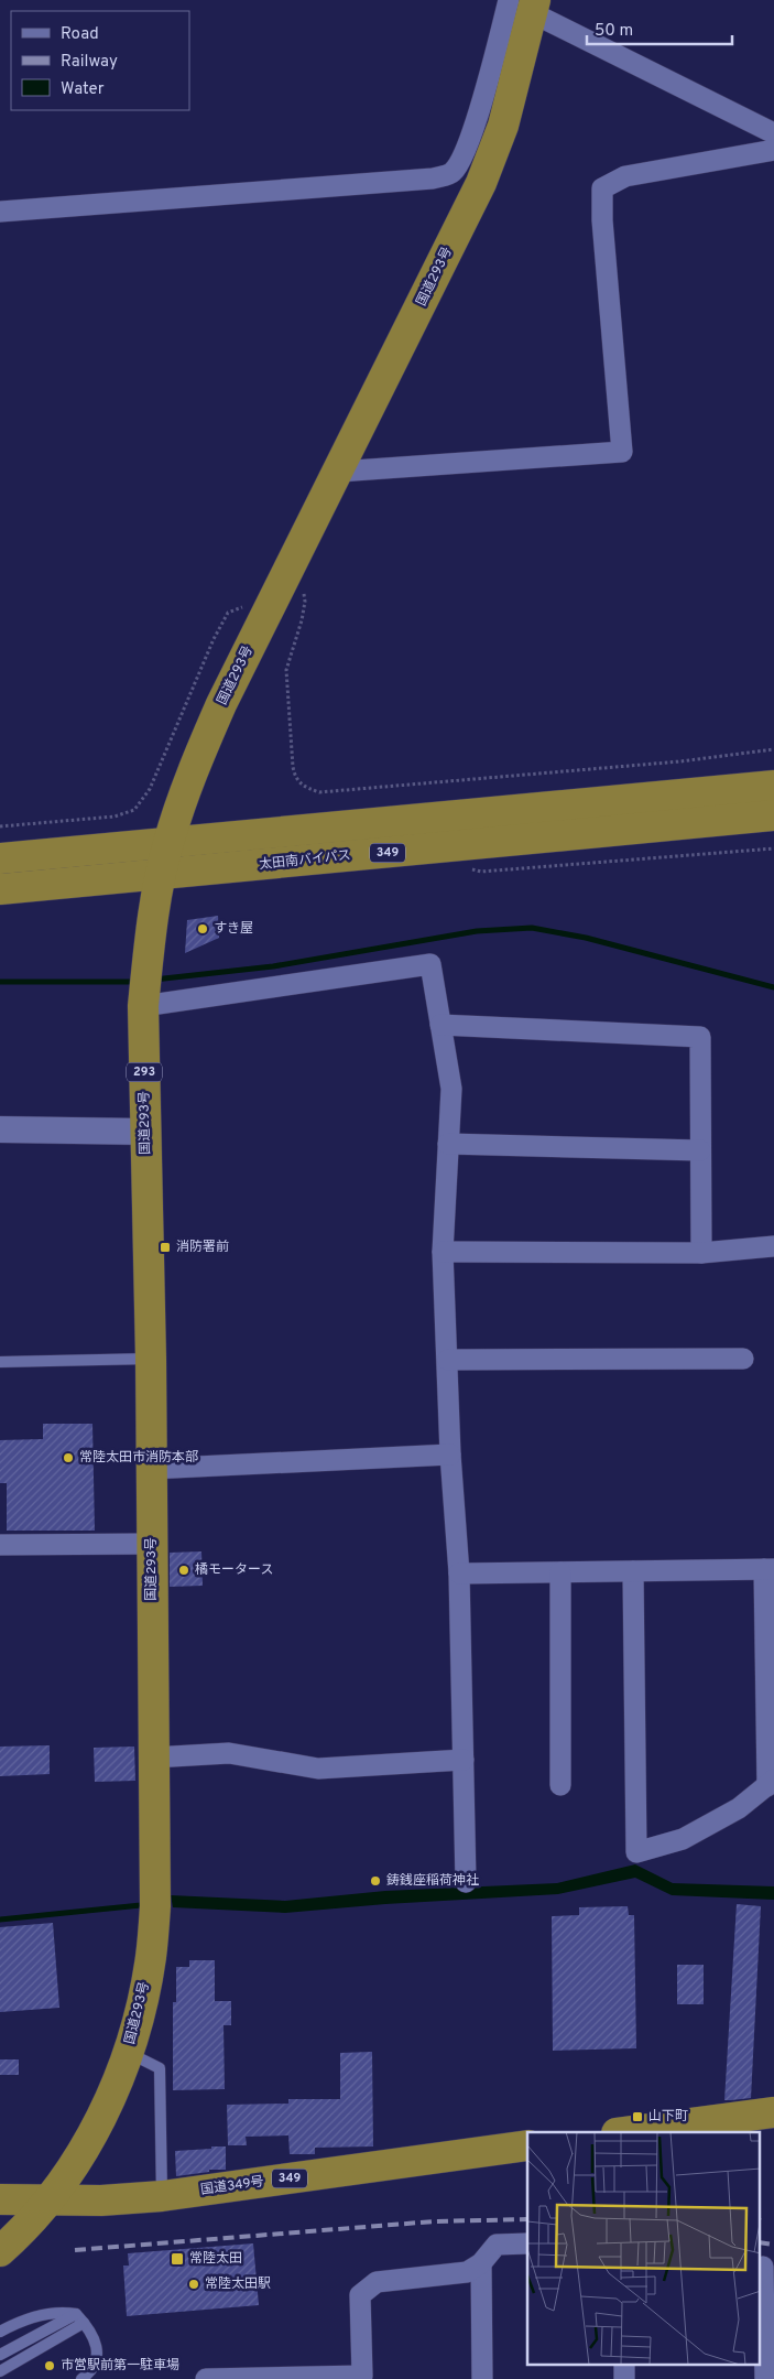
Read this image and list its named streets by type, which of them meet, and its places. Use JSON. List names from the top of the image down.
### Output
{
  "streets": {
    "highway": [
      "国道293号",
      "349",
      "太田南バイパス",
      "293",
      "国道349号"
    ]
  },
  "crossings": [
    ["国道293号", "349"],
    ["国道293号", "太田南バイパス"],
    ["国道293号", "国道349号"]
  ],
  "places": {
    "other": [
      "すき屋",
      "常陸太田市消防本部",
      "橘モータース",
      "鋳銭座稲荷神社",
      "常陸太田駅",
      "市営駅前第一駐車場"
    ],
    "transit": ["消防署前", "山下町", "常陸太田"]
  },
  "legend": ["Road", "Railway", "Water"],
  "scale_bar": "50 m"
}
